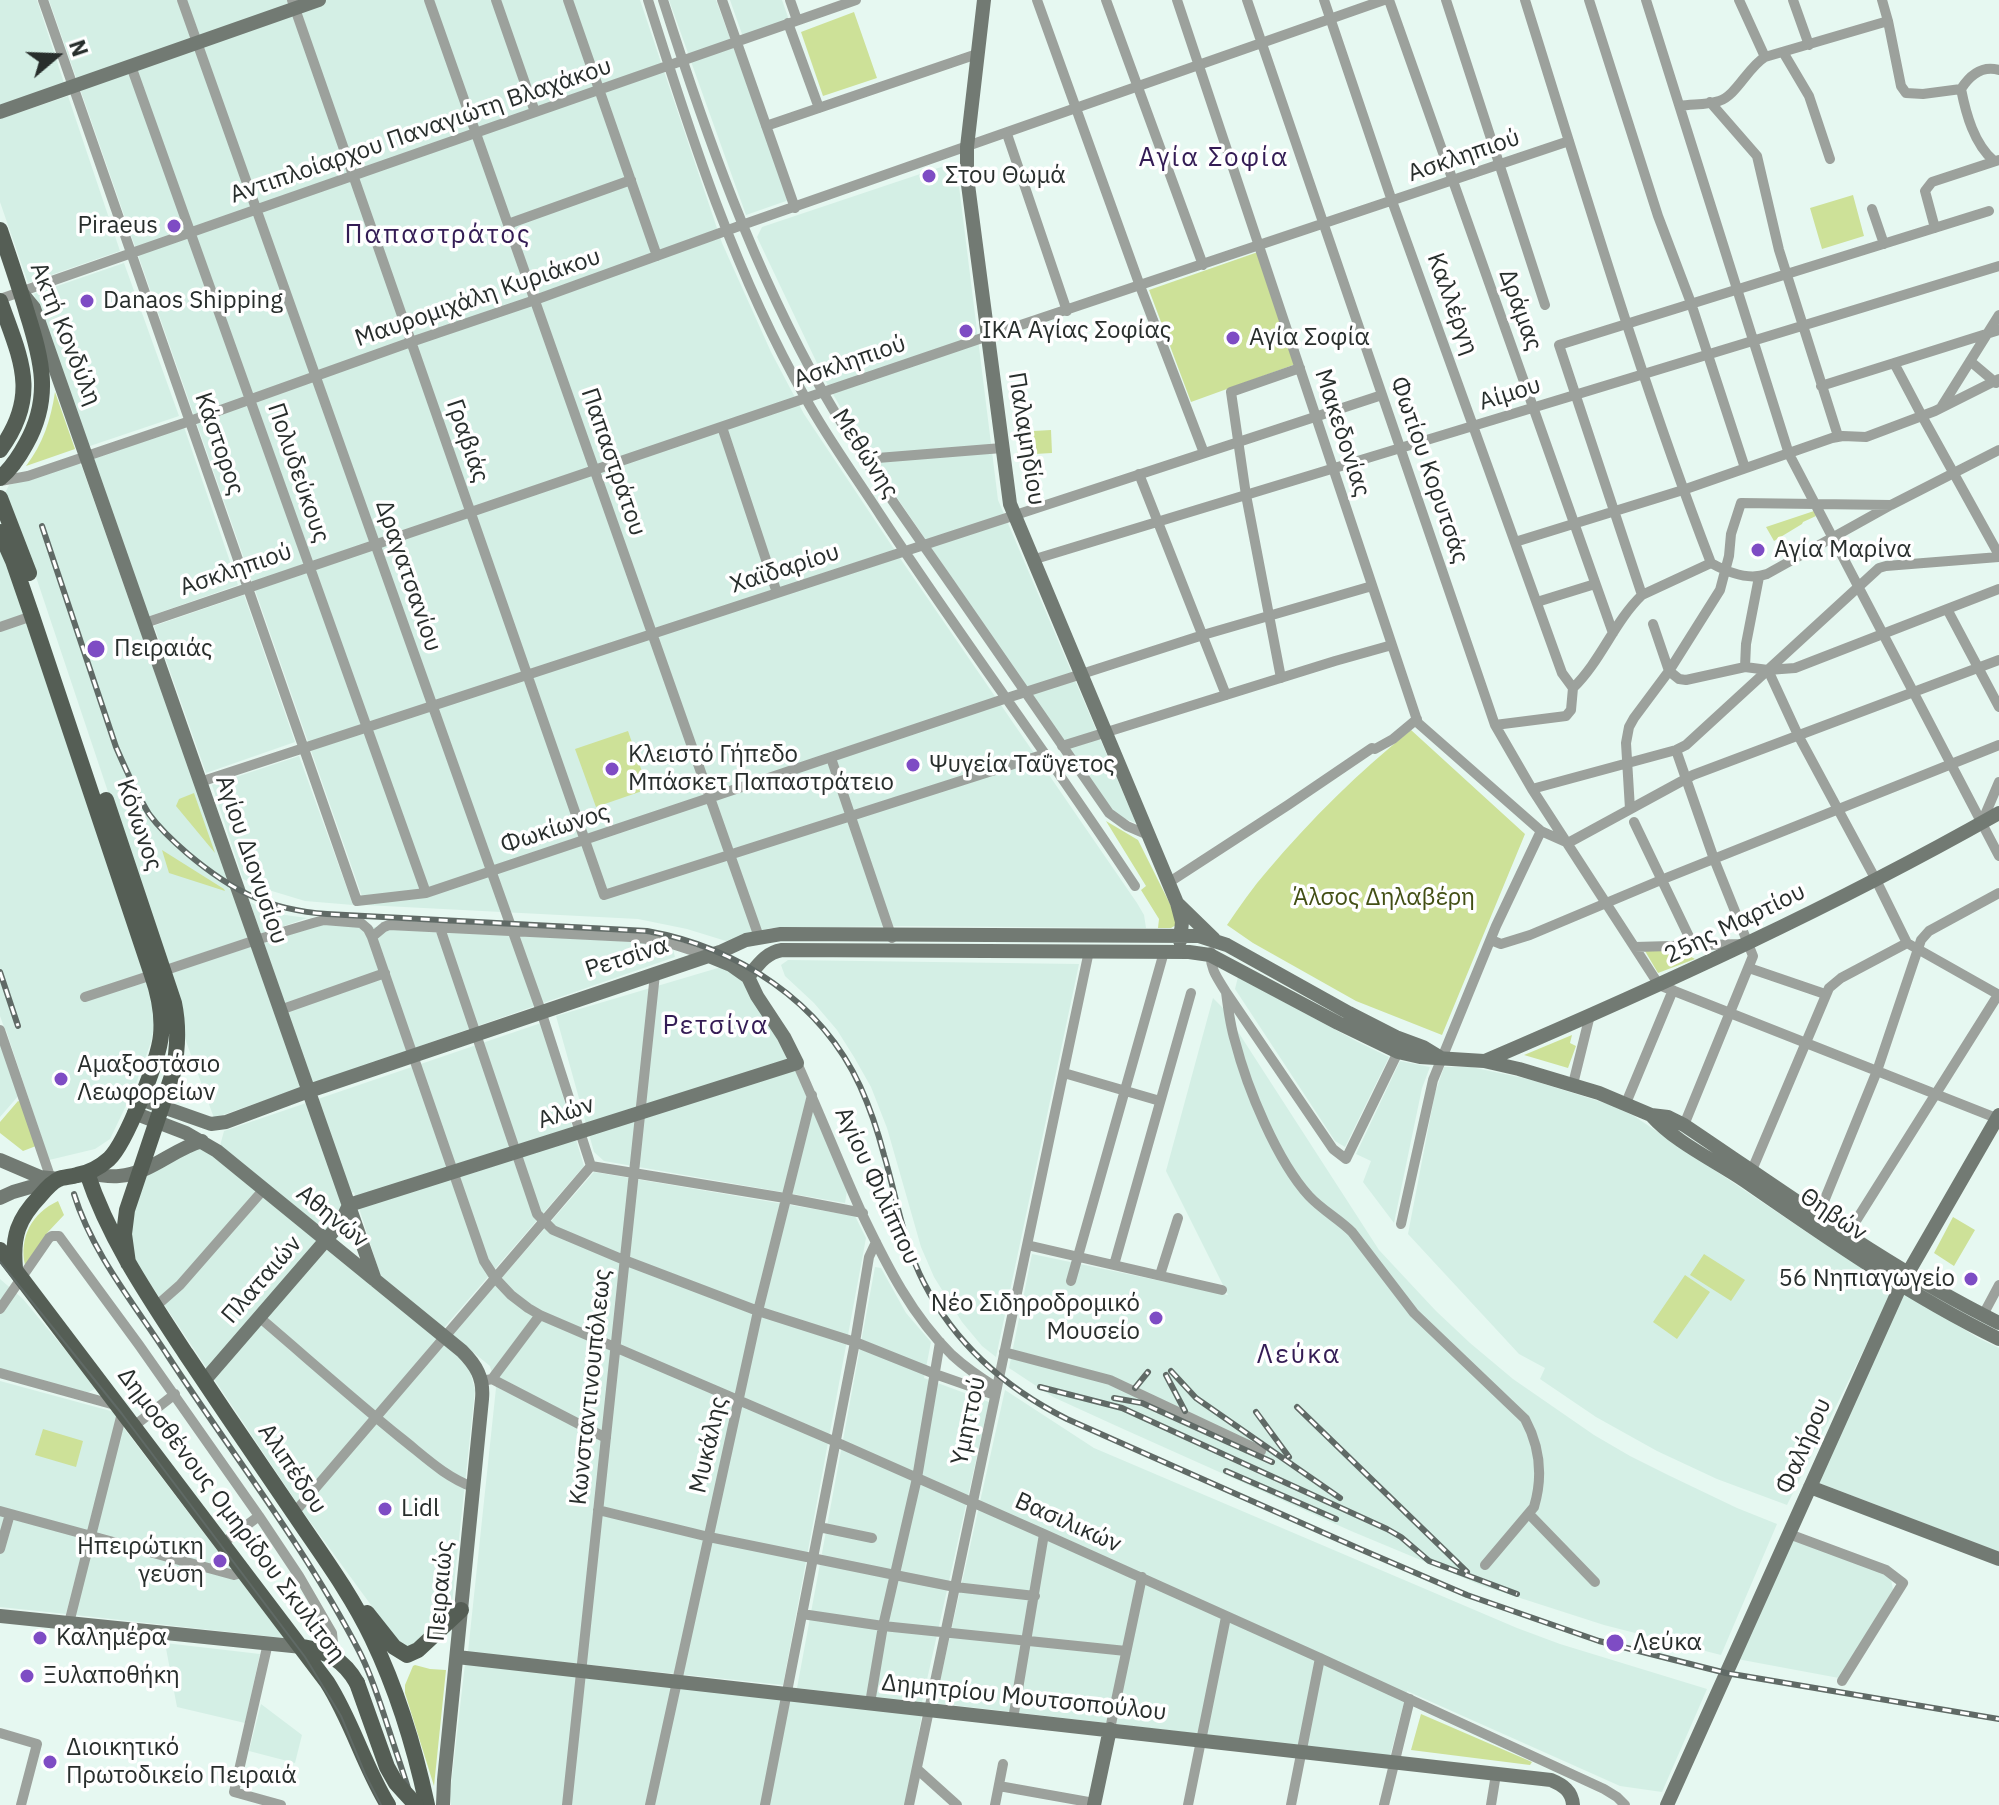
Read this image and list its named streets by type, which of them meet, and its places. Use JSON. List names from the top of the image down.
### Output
{
  "streets": {
    "main road": [
      "Ακτή Κονδύλη",
      "Παλαμηδίου",
      "Κόνωνος",
      "Αγίου Διονυσίου",
      "25ης Μαρτίου",
      "Ρετσίνα",
      "Αλών",
      "Αγίου Φιλίππου",
      "Θηβών",
      "Αθηνών",
      "Πλαταιών",
      "Φαλήρου",
      "Αλιπέδου",
      "Δημοσθένους Ομηρίδου Σκυλίτση",
      "Πειραιώς",
      "Δημητρίου Μουτσοπούλου"
    ],
    "street": [
      "Αντιπλοίαρχου Παναγιώτη Βλαχάκου",
      "Ασκληπιού",
      "Μαυρομιχάλη Κυριάκου",
      "Καλλέργη",
      "Δράμας",
      "Αίμου",
      "Μακεδονίας",
      "Γραβιάς",
      "Κάστορος",
      "Μεθώνης",
      "Παπαστράτου",
      "Φωτίου Κορυτσάς",
      "Πολυδεύκους",
      "Χαϊδαρίου",
      "Δραγατσανίου",
      "Φωκίωνος",
      "Κωνσταντινουπόλεως",
      "Υμηττού",
      "Μυκάλης",
      "Βασιλικών"
    ]
  },
  "crossings": [
    ["Αντιπλοίαρχου Παναγιώτη Βλαχάκου", "Ακτή Κονδύλη"],
    ["Αντιπλοίαρχου Παναγιώτη Βλαχάκου", "Γραβιάς"],
    ["Αντιπλοίαρχου Παναγιώτη Βλαχάκου", "Κάστορος"],
    ["Αντιπλοίαρχου Παναγιώτη Βλαχάκου", "Μεθώνης"],
    ["Αντιπλοίαρχου Παναγιώτη Βλαχάκου", "Παπαστράτου"],
    ["Αντιπλοίαρχου Παναγιώτη Βλαχάκου", "Πολυδεύκους"],
    ["Αντιπλοίαρχου Παναγιώτη Βλαχάκου", "Δραγατσανίου"],
    ["Ασκληπιού", "Καλλέργη"],
    ["Ασκληπιού", "Δράμας"],
    ["Ασκληπιού", "Μακεδονίας"],
    ["Ασκληπιού", "Παλαμηδίου"],
    ["Ασκληπιού", "Γραβιάς"],
    ["Ασκληπιού", "Κάστορος"],
    ["Ασκληπιού", "Μεθώνης"],
    ["Ασκληπιού", "Παπαστράτου"],
    ["Ασκληπιού", "Φωτίου Κορυτσάς"],
    ["Ασκληπιού", "Πολυδεύκους"],
    ["Ασκληπιού", "Δραγατσανίου"],
    ["Ασκληπιού", "Αγίου Διονυσίου"],
    ["Μαυρομιχάλη Κυριάκου", "Καλλέργη"],
    ["Μαυρομιχάλη Κυριάκου", "Δράμας"],
    ["Μαυρομιχάλη Κυριάκου", "Ακτή Κονδύλη"],
    ["Μαυρομιχάλη Κυριάκου", "Μακεδονίας"],
    ["Μαυρομιχάλη Κυριάκου", "Παλαμηδίου"],
    ["Μαυρομιχάλη Κυριάκου", "Γραβιάς"],
    ["Μαυρομιχάλη Κυριάκου", "Κάστορος"],
    ["Μαυρομιχάλη Κυριάκου", "Μεθώνης"],
    ["Μαυρομιχάλη Κυριάκου", "Παπαστράτου"],
    ["Μαυρομιχάλη Κυριάκου", "Φωτίου Κορυτσάς"],
    ["Μαυρομιχάλη Κυριάκου", "Πολυδεύκους"],
    ["Μαυρομιχάλη Κυριάκου", "Δραγατσανίου"],
    ["Μαυρομιχάλη Κυριάκου", "Αγίου Διονυσίου"],
    ["Καλλέργη", "Αίμου"],
    ["Δράμας", "Αίμου"],
    ["Ακτή Κονδύλη", "Αγίου Διονυσίου"],
    ["Αίμου", "Μακεδονίας"],
    ["Αίμου", "Παλαμηδίου"],
    ["Αίμου", "Φωτίου Κορυτσάς"],
    ["Μακεδονίας", "Φωτίου Κορυτσάς"],
    ["Μακεδονίας", "Χαϊδαρίου"],
    ["Μακεδονίας", "Φωκίωνος"],
    ["Παλαμηδίου", "Μεθώνης"],
    ["Παλαμηδίου", "Χαϊδαρίου"],
    ["Παλαμηδίου", "Φωκίωνος"],
    ["Παλαμηδίου", "Θηβών"],
    ["Γραβιάς", "Παπαστράτου"],
    ["Γραβιάς", "Χαϊδαρίου"],
    ["Γραβιάς", "Φωκίωνος"],
    ["Κάστορος", "Χαϊδαρίου"],
    ["Κάστορος", "Φωκίωνος"],
    ["Μεθώνης", "Χαϊδαρίου"],
    ["Μεθώνης", "Φωκίωνος"],
    ["Παπαστράτου", "Χαϊδαρίου"],
    ["Παπαστράτου", "Φωκίωνος"],
    ["Παπαστράτου", "Ρετσίνα"],
    ["Φωτίου Κορυτσάς", "Χαϊδαρίου"],
    ["Φωτίου Κορυτσάς", "25ης Μαρτίου"],
    ["Πολυδεύκους", "Χαϊδαρίου"],
    ["Πολυδεύκους", "Φωκίωνος"],
    ["Χαϊδαρίου", "Δραγατσανίου"],
    ["Χαϊδαρίου", "Αγίου Διονυσίου"],
    ["Δραγατσανίου", "Φωκίωνος"],
    ["Δραγατσανίου", "Ρετσίνα"],
    ["Δραγατσανίου", "Αλών"],
    ["Κόνωνος", "Ρετσίνα"],
    ["Κόνωνος", "Αθηνών"],
    ["Κόνωνος", "Αλιπέδου"],
    ["Αγίου Διονυσίου", "Ρετσίνα"],
    ["Αγίου Διονυσίου", "Αλών"],
    ["Αγίου Διονυσίου", "Αθηνών"],
    ["Αγίου Διονυσίου", "Πλαταιών"],
    ["25ης Μαρτίου", "Θηβών"],
    ["Ρετσίνα", "Θηβών"],
    ["Ρετσίνα", "Αθηνών"],
    ["Ρετσίνα", "Κωνσταντινουπόλεως"],
    ["Αλών", "Αγίου Φιλίππου"],
    ["Αλών", "Πλαταιών"],
    ["Αλών", "Κωνσταντινουπόλεως"],
    ["Αγίου Φιλίππου", "Υμηττού"],
    ["Αγίου Φιλίππου", "Μυκάλης"],
    ["Θηβών", "Φαλήρου"],
    ["Αθηνών", "Πλαταιών"],
    ["Αθηνών", "Πειραιώς"],
    ["Πλαταιών", "Αλιπέδου"],
    ["Κωνσταντινουπόλεως", "Βασιλικών"],
    ["Κωνσταντινουπόλεως", "Δημητρίου Μουτσοπούλου"],
    ["Υμηττού", "Βασιλικών"],
    ["Υμηττού", "Δημητρίου Μουτσοπούλου"],
    ["Μυκάλης", "Βασιλικών"],
    ["Μυκάλης", "Δημητρίου Μουτσοπούλου"],
    ["Πειραιώς", "Δημητρίου Μουτσοπούλου"]
  ],
  "districts": [
    "Αγία Σοφία",
    "Παπαστράτος",
    "Ρετσίνα",
    "Λεύκα"
  ],
  "parks": ["Άλσος Δηλαβέρη"],
  "places": [
    "Στου Θωμά",
    "Piraeus",
    "Danaos Shipping",
    "ΙΚΑ Αγίας Σοφίας",
    "Αγία Σοφία",
    "Αγία Μαρίνα",
    "Πειραιάς",
    "Ψυγεία Ταΰγετος",
    "Κλειστό Γήπεδο Μπάσκετ Παπαστράτειο",
    "Αμαξοστάσιο Λεωφορείων",
    "56 Νηπιαγωγείο",
    "Νέο Σιδηροδρομικό Μουσείο",
    "Lidl",
    "Ηπειρώτικη γεύση",
    "Καλημέρα",
    "Λεύκα",
    "Ξυλαποθήκη",
    "Διοικητικό Πρωτοδικείο Πειραιά"
  ],
  "north": "right"
}
